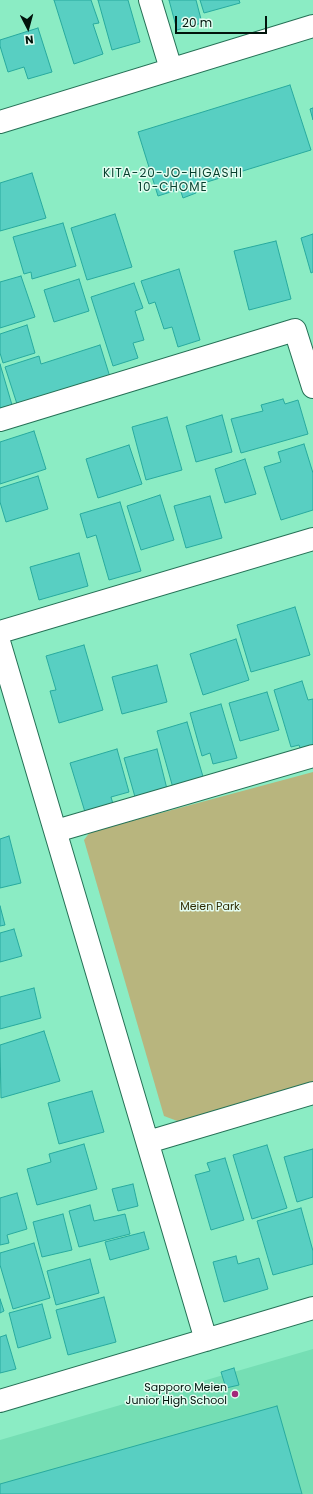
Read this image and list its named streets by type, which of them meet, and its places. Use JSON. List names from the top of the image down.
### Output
{
  "districts": ["KITA-20-JO-HIGASHI 10-CHOME"],
  "parks": ["Meien Park"],
  "places": ["Sapporo Meien Junior High School"],
  "scale_bar": "20 m",
  "north": "bottom"
}
